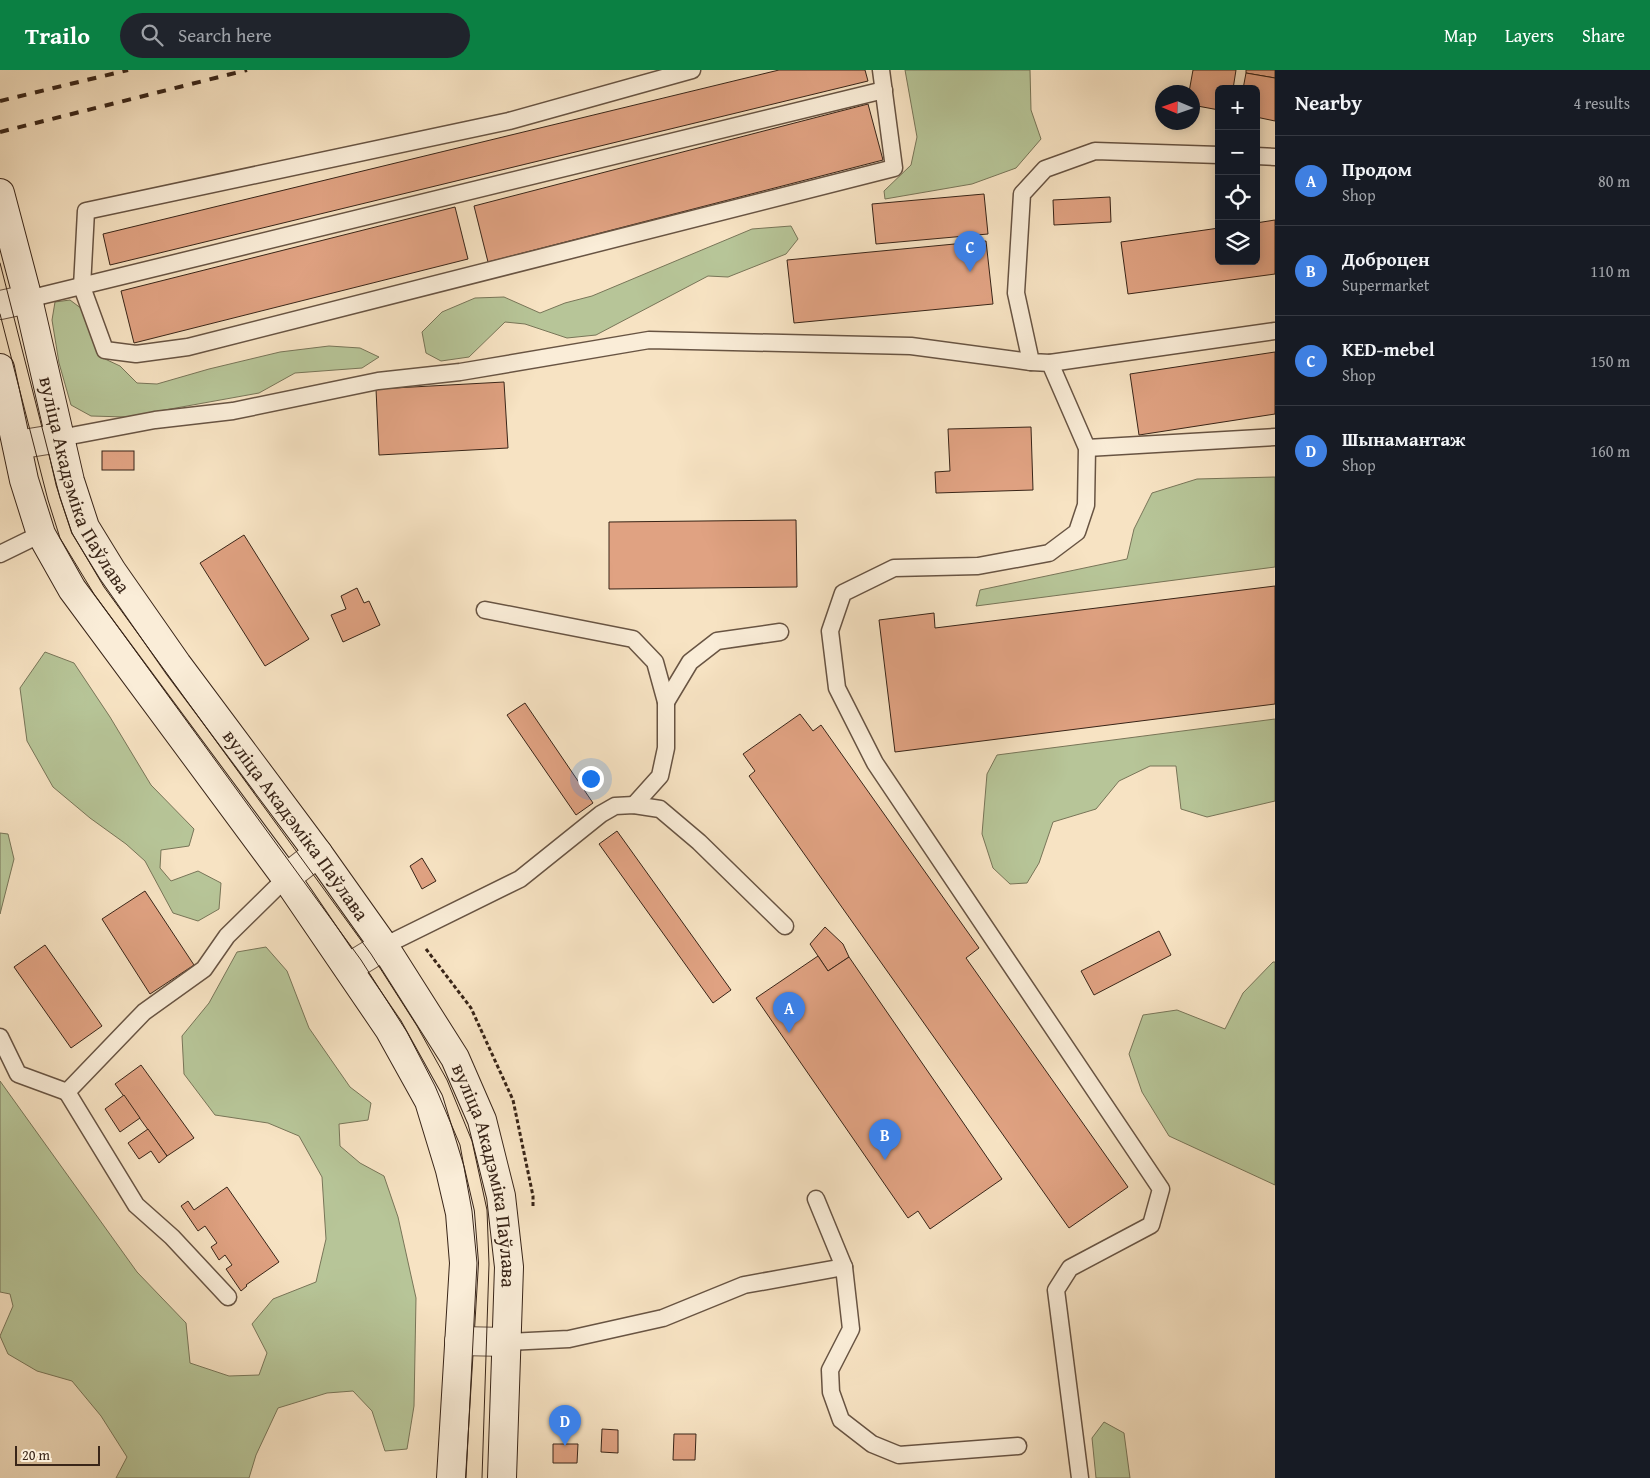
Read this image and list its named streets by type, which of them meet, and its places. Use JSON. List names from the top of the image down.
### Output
{
  "streets": {
    "main road": ["вуліца Акадэміка Паўлава"]
  },
  "scale_bar": "20 m",
  "north": "left",
  "page": {
    "header": "Trailo",
    "search": "Search here",
    "nav": ["Map", "Layers", "Share"],
    "heading": ["Nearby", "4 results"],
    "map_buttons": ["+", "−"],
    "list": [
      {
        "mark": "A",
        "name": "Продом",
        "note": "Shop",
        "value": "80 m"
      },
      {
        "mark": "B",
        "name": "Доброцен",
        "note": "Supermarket",
        "value": "110 m"
      },
      {
        "mark": "C",
        "name": "KED-mebel",
        "note": "Shop",
        "value": "150 m"
      },
      {
        "mark": "D",
        "name": "Шынамантаж",
        "note": "Shop",
        "value": "160 m"
      }
    ],
    "pins": [
      "C",
      "A",
      "B",
      "D"
    ],
    "scale": "20 m"
  }
}
